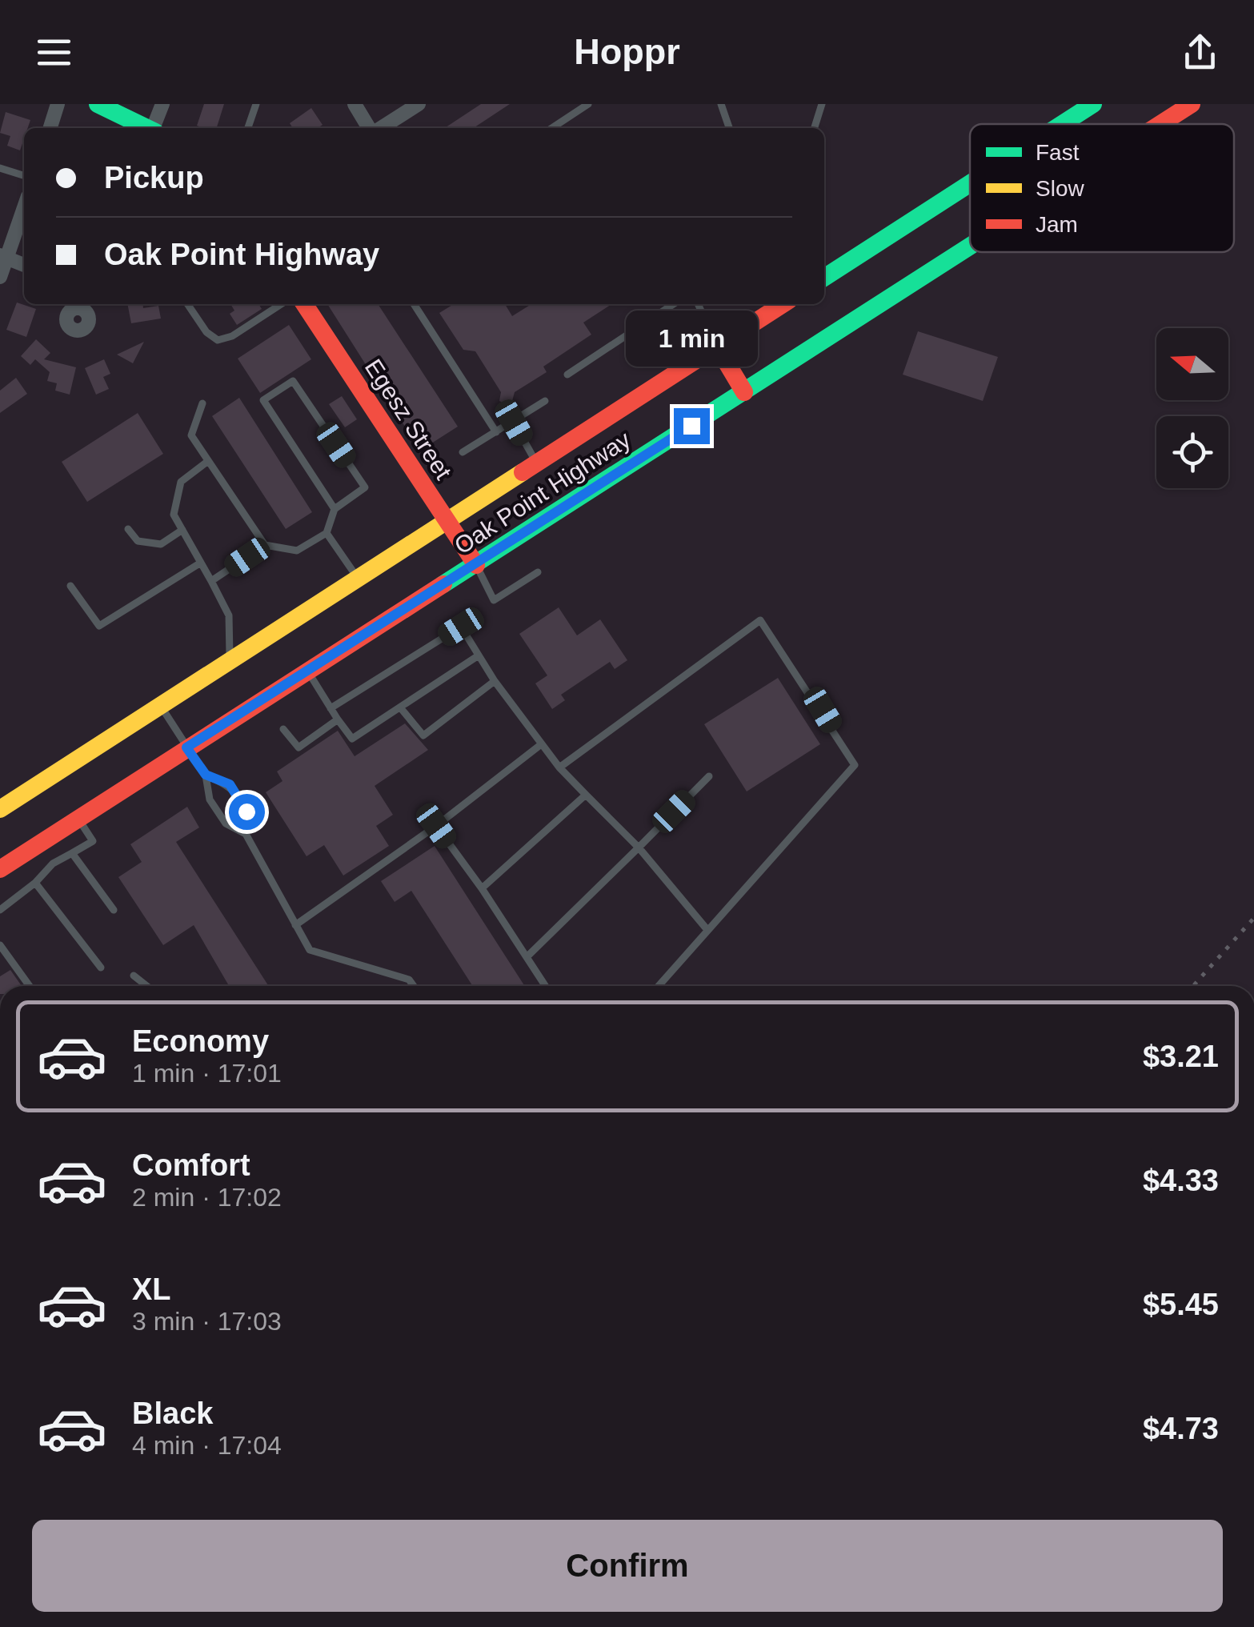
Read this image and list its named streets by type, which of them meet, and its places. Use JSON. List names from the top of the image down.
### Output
{
  "streets": {
    "main road": ["Egesz Street", "Oak Point Highway"]
  },
  "crossings": [
    ["Egesz Street", "Oak Point Highway"]
  ],
  "legend": ["Fast", "Slow", "Jam"],
  "north": "left",
  "page": {
    "header": "Hoppr",
    "banner": ["Pickup", "Oak Point Highway"],
    "bubble": "1 min",
    "list": [
      {
        "name": "Economy",
        "note": "1 min · 17:01",
        "value": "$3.21"
      },
      {
        "name": "Comfort",
        "note": "2 min · 17:02",
        "value": "$4.33"
      },
      {
        "name": "XL",
        "note": "3 min · 17:03",
        "value": "$5.45"
      },
      {
        "name": "Black",
        "note": "4 min · 17:04",
        "value": "$4.73"
      }
    ],
    "buttons": "Confirm"
  }
}
